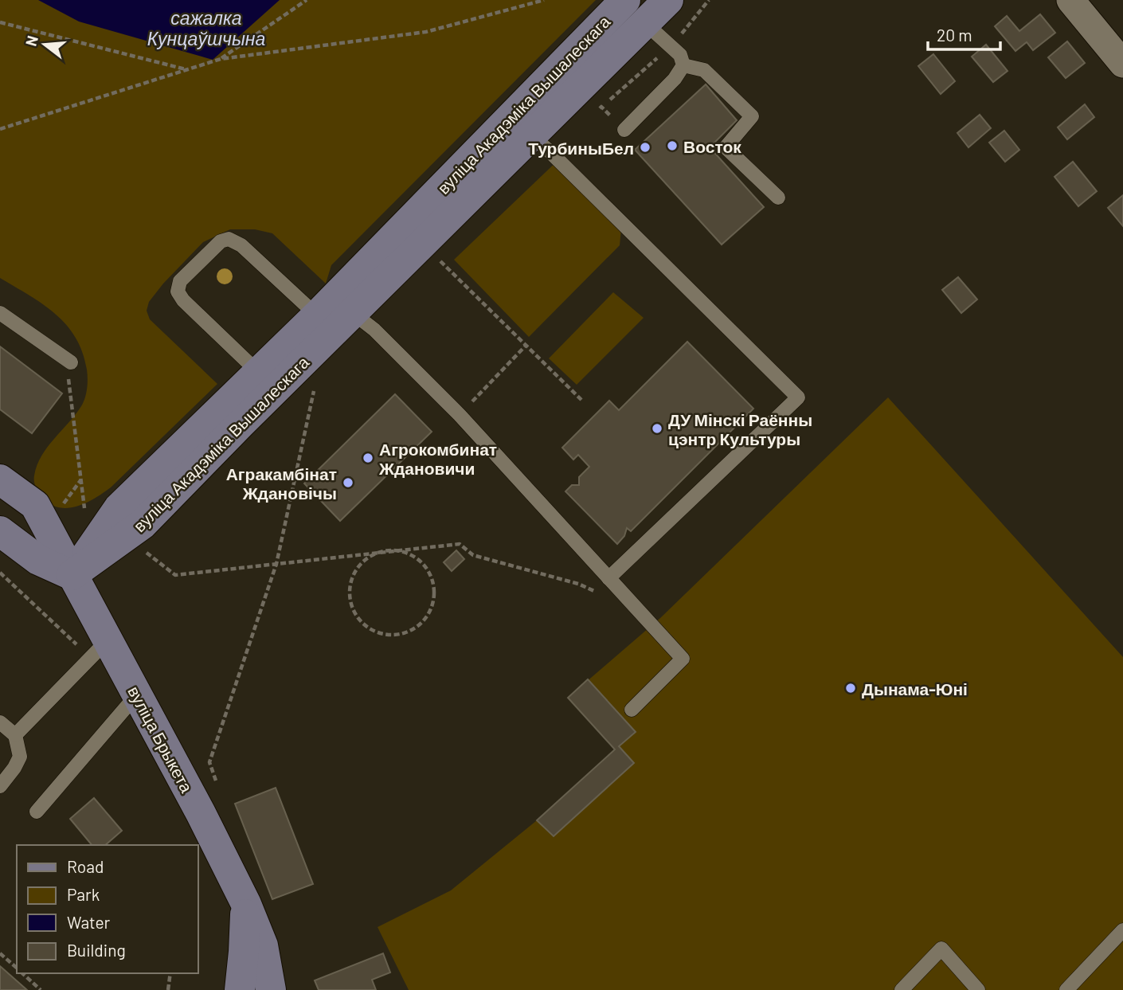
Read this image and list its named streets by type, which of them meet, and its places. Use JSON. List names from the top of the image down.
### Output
{
  "streets": {
    "street": ["вуліца Акадэміка Вышалескага", "вуліца Брыкета"]
  },
  "crossings": [
    ["вуліца Акадэміка Вышалескага", "вуліца Брыкета"]
  ],
  "water": ["сажалка Кунцаўшчына"],
  "places": [
    "Восток",
    "ТурбиныБел",
    "ДУ Мінскі Раённы цэнтр Культуры",
    "Агрокомбинат Ждановичи",
    "Агракамбінат Ждановічы",
    "Дынама-Юні"
  ],
  "legend": [
    "Road",
    "Park",
    "Water",
    "Building"
  ],
  "scale_bar": "20 m",
  "north": "left"
}
